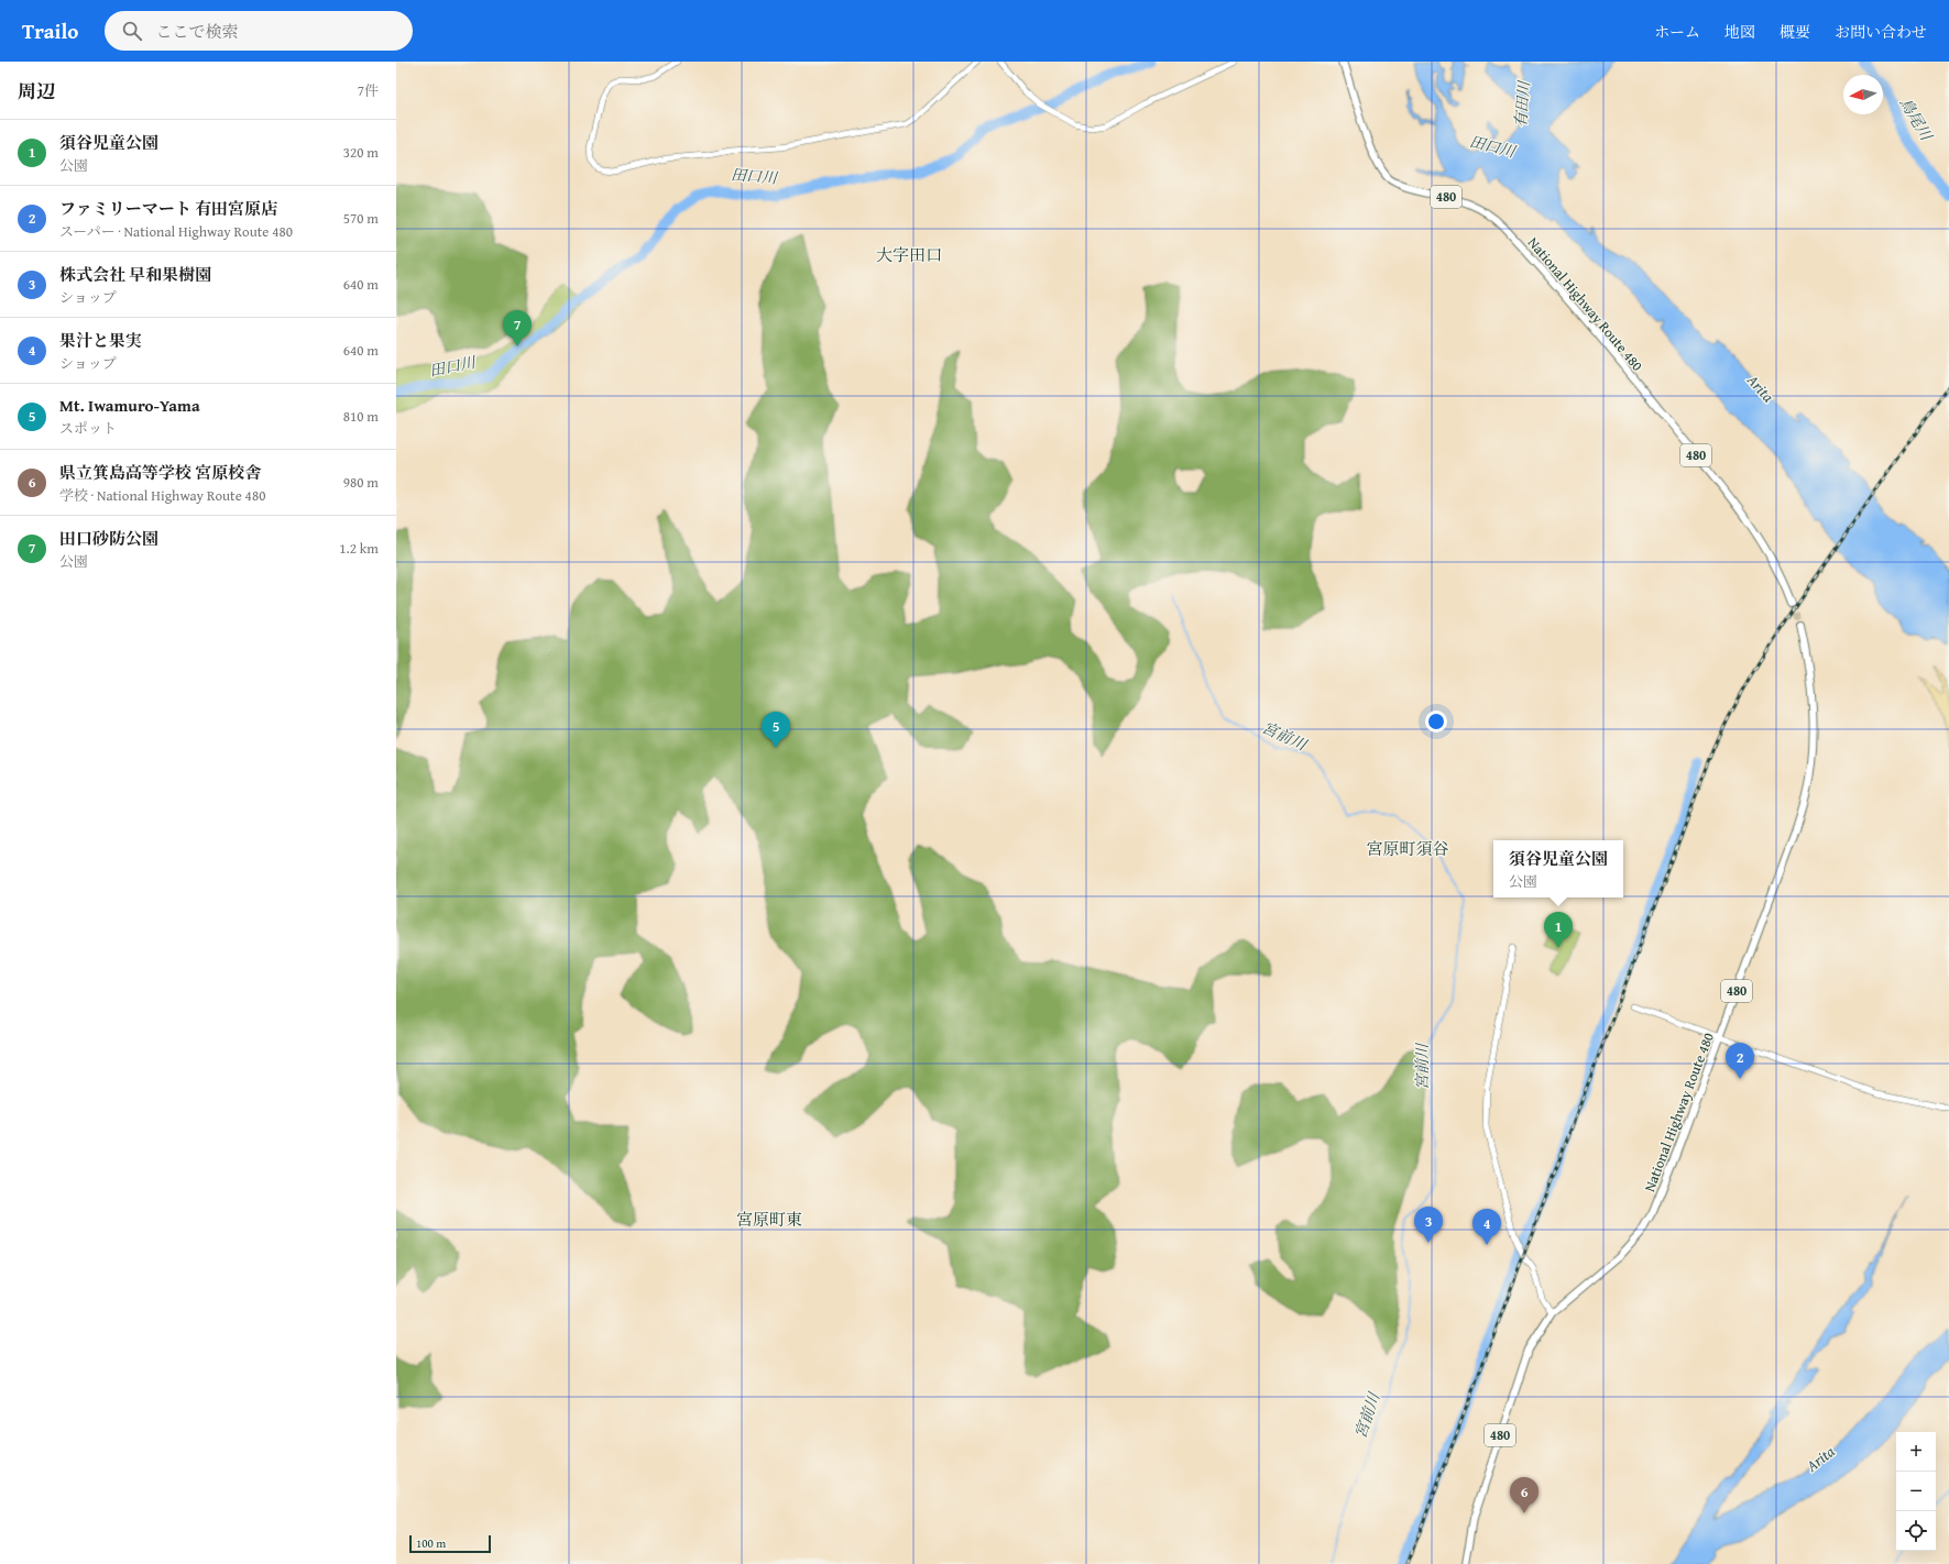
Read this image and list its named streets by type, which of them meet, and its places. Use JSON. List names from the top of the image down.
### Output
{
  "streets": {
    "highway": ["480", "National Highway Route 480"]
  },
  "districts": ["大字田口", "宮原町須谷", "宮原町東"],
  "water": [
    "有田川",
    "鳥尾川",
    "田口川",
    "Arita",
    "宮前川"
  ],
  "scale_bar": "100 m",
  "north": "left",
  "page": {
    "header": "Trailo",
    "search": "ここで検索",
    "nav": [
      "ホーム",
      "地図",
      "概要",
      "お問い合わせ"
    ],
    "heading": ["周辺", "7件"],
    "list": [
      {
        "mark": "1",
        "name": "須谷児童公園",
        "note": "公園",
        "value": "320 m"
      },
      {
        "mark": "2",
        "name": "ファミリーマート 有田宮原店",
        "note": "スーパー · National Highway Route 480",
        "value": "570 m"
      },
      {
        "mark": "3",
        "name": "株式会社 早和果樹園",
        "note": "ショップ",
        "value": "640 m"
      },
      {
        "mark": "4",
        "name": "果汁と果実",
        "note": "ショップ",
        "value": "640 m"
      },
      {
        "mark": "5",
        "name": "Mt. Iwamuro-Yama",
        "note": "スポット",
        "value": "810 m"
      },
      {
        "mark": "6",
        "name": "県立箕島高等学校 宮原校舎",
        "note": "学校 · National Highway Route 480",
        "value": "980 m"
      },
      {
        "mark": "7",
        "name": "田口砂防公園",
        "note": "公園",
        "value": "1.2 km"
      }
    ],
    "pins": [
      "7",
      "5",
      "1",
      "2",
      "3",
      "4",
      "6"
    ],
    "popup": ["須谷児童公園", "公園"],
    "map_buttons": ["+", "−"],
    "scale": "100 m"
  }
}
